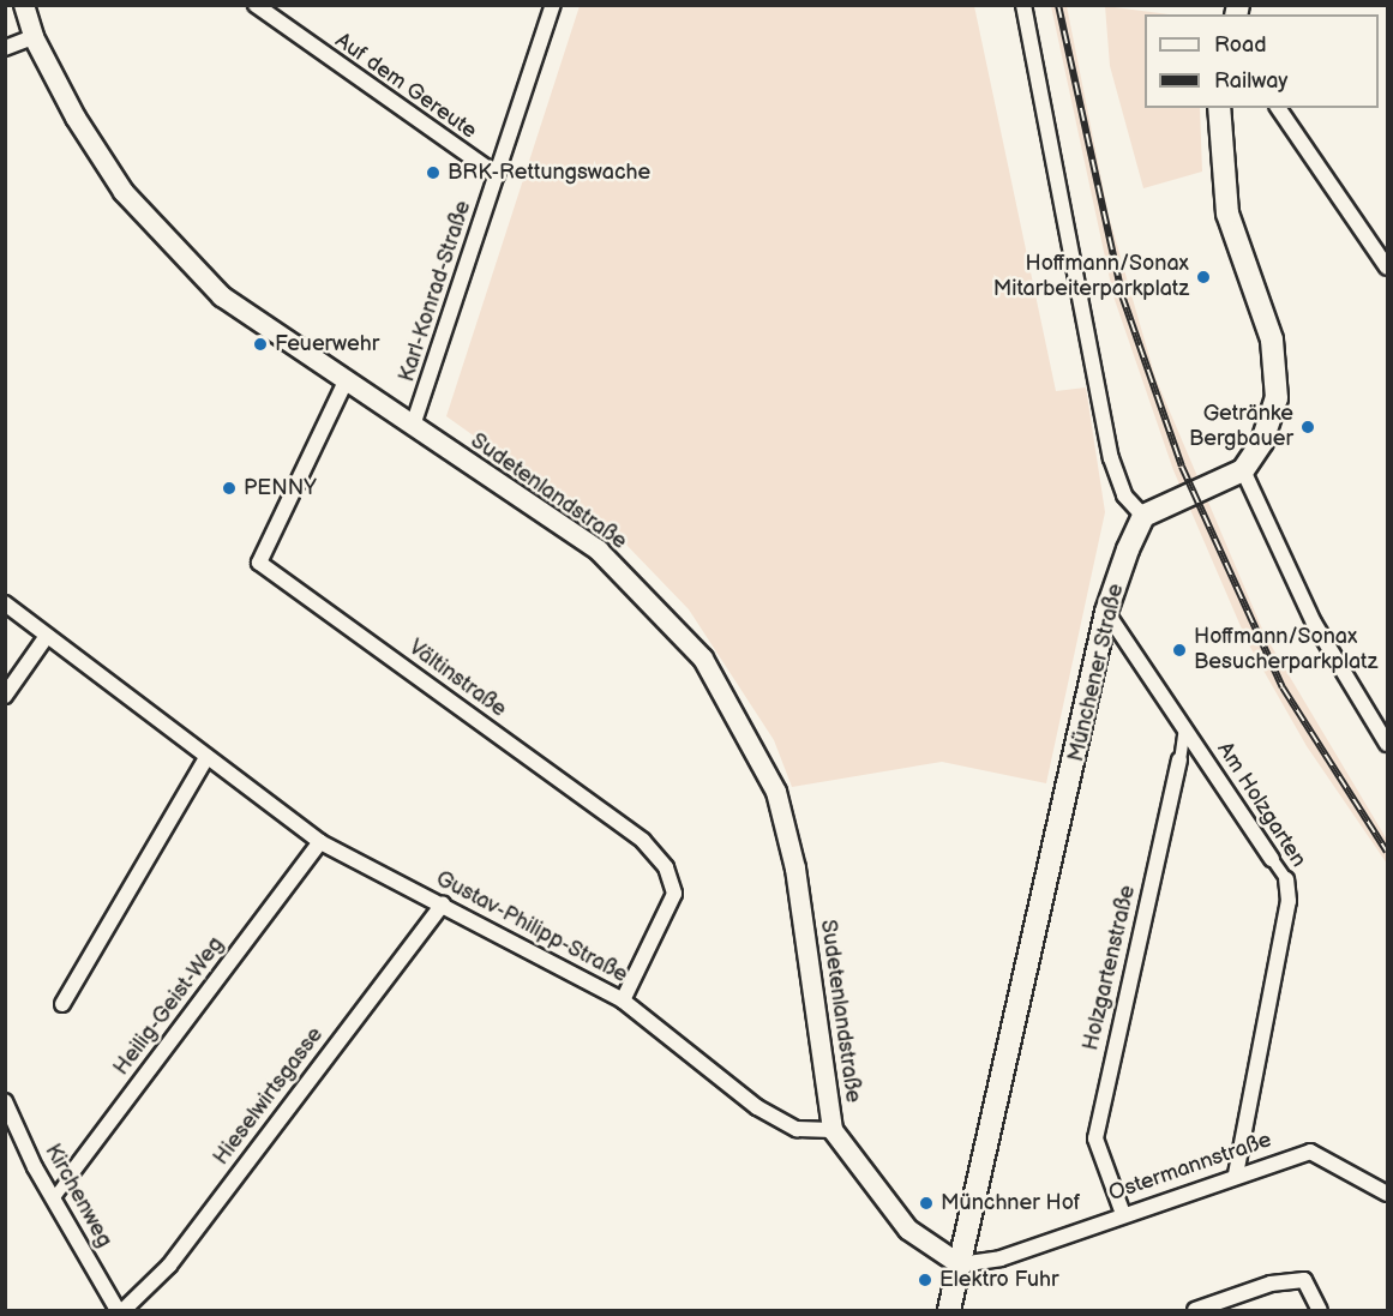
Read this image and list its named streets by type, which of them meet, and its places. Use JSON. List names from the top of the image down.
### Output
{
  "streets": {
    "main road": ["Münchener Straße"],
    "street": [
      "Auf dem Gereute",
      "Karl-Konrad-Straße",
      "Sudetenlandstraße",
      "Vältinstraße",
      "Am Holzgarten",
      "Gustav-Philipp-Straße",
      "Holzgartenstraße",
      "Heilig-Geist-Weg",
      "Hieselwirtsgasse",
      "Ostermannstraße",
      "Kirchenweg"
    ]
  },
  "crossings": [
    ["Auf dem Gereute", "Karl-Konrad-Straße"],
    ["Karl-Konrad-Straße", "Sudetenlandstraße"],
    ["Sudetenlandstraße", "Münchener Straße"],
    ["Sudetenlandstraße", "Vältinstraße"],
    ["Sudetenlandstraße", "Gustav-Philipp-Straße"],
    ["Sudetenlandstraße", "Ostermannstraße"],
    ["Münchener Straße", "Am Holzgarten"],
    ["Münchener Straße", "Ostermannstraße"],
    ["Vältinstraße", "Gustav-Philipp-Straße"],
    ["Am Holzgarten", "Holzgartenstraße"],
    ["Am Holzgarten", "Ostermannstraße"],
    ["Gustav-Philipp-Straße", "Heilig-Geist-Weg"],
    ["Gustav-Philipp-Straße", "Hieselwirtsgasse"],
    ["Holzgartenstraße", "Ostermannstraße"],
    ["Heilig-Geist-Weg", "Kirchenweg"]
  ],
  "places": [
    "BRK-Rettungswache",
    "Hoffmann/Sonax Mitarbeiterparkplatz",
    "Feuerwehr",
    "Getränke Bergbauer",
    "PENNY",
    "Hoffmann/Sonax Besucherparkplatz",
    "Münchner Hof",
    "Elektro Fuhr"
  ],
  "legend": ["Road", "Railway"]
}
